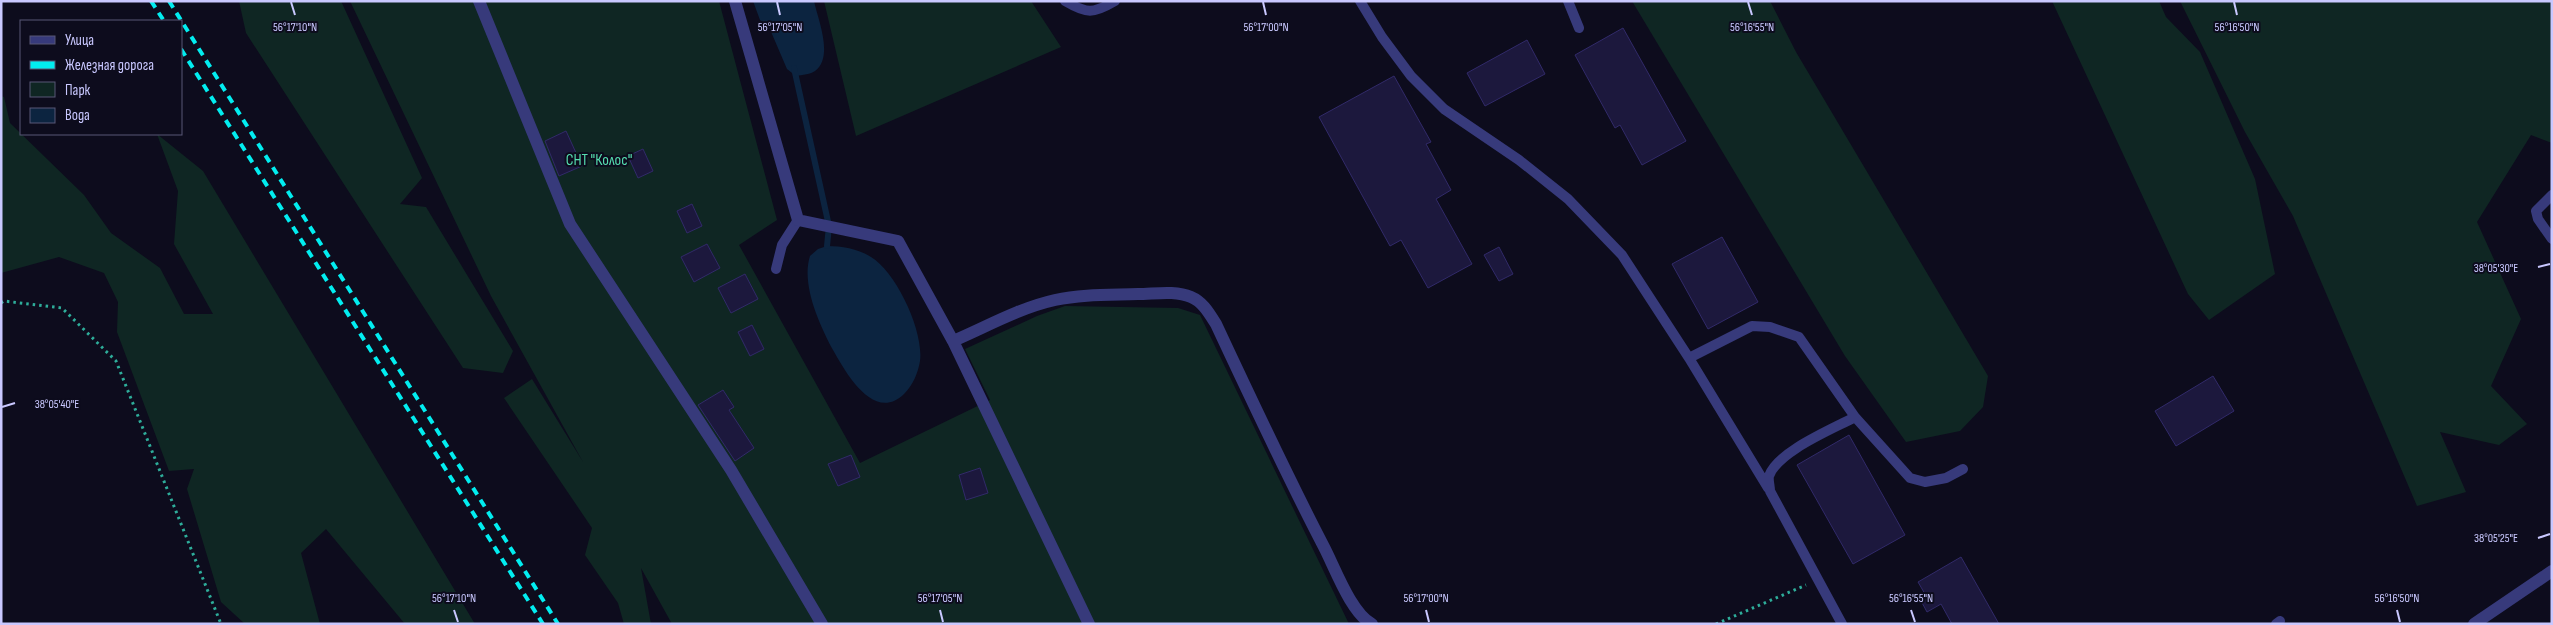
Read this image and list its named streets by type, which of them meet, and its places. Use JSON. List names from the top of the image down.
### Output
{
  "parks": ["СНТ \"Колос\""],
  "legend": [
    "Улица",
    "Железная дорога",
    "Парк",
    "Вода"
  ],
  "coordinates": [
    "56°17'10\"N",
    "56°17'05\"N",
    "56°17'00\"N",
    "56°16'55\"N",
    "56°16'50\"N",
    "38°05'30\"E",
    "38°05'40\"E",
    "38°05'25\"E"
  ]
}
